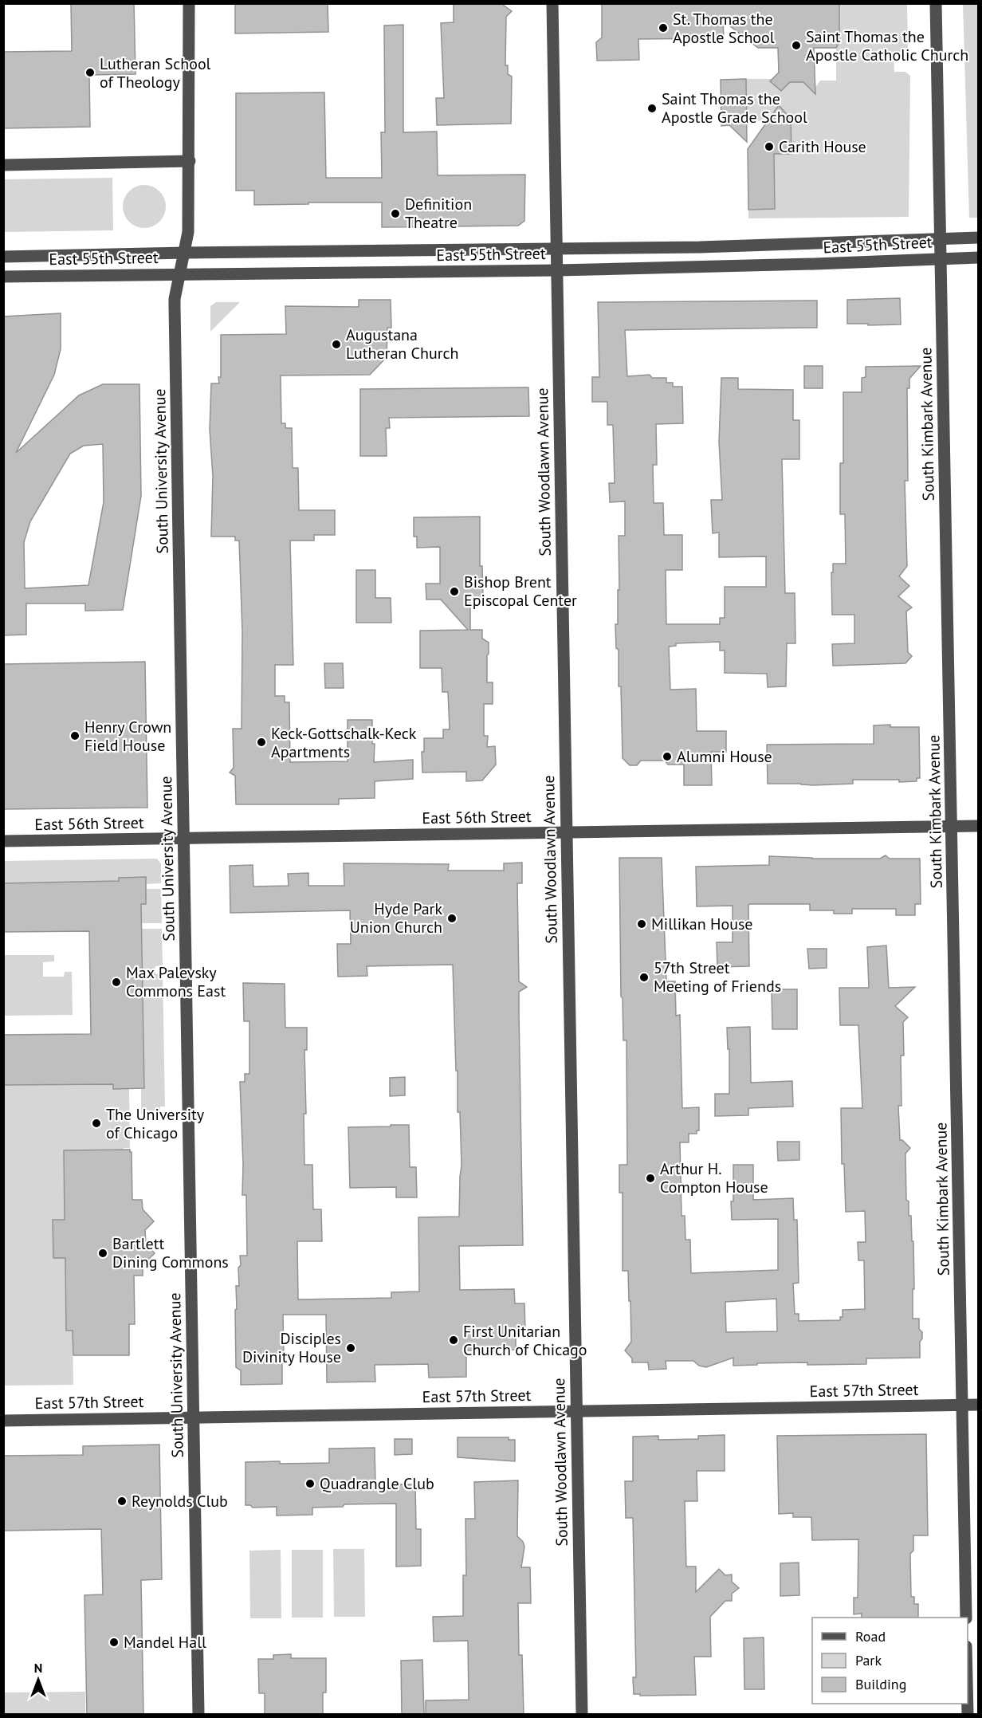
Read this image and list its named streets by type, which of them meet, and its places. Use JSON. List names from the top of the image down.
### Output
{
  "streets": {
    "street": [
      "East 55th Street",
      "South Kimbark Avenue",
      "South University Avenue",
      "South Woodlawn Avenue",
      "East 56th Street",
      "East 57th Street"
    ]
  },
  "crossings": [
    ["East 55th Street", "South Kimbark Avenue"],
    ["East 55th Street", "South University Avenue"],
    ["East 55th Street", "South Woodlawn Avenue"],
    ["South Kimbark Avenue", "East 56th Street"],
    ["South Kimbark Avenue", "East 57th Street"],
    ["South University Avenue", "East 56th Street"],
    ["South University Avenue", "East 57th Street"],
    ["South Woodlawn Avenue", "East 56th Street"],
    ["South Woodlawn Avenue", "East 57th Street"]
  ],
  "places": [
    "St. Thomas the Apostle School",
    "Saint Thomas the Apostle Catholic Church",
    "Lutheran School of Theology",
    "Saint Thomas the Apostle Grade School",
    "Carith House",
    "Definition Theatre",
    "Augustana Lutheran Church",
    "Bishop Brent Episcopal Center",
    "Henry Crown Field House",
    "Keck-Gottschalk-Keck Apartments",
    "Alumni House",
    "Hyde Park Union Church",
    "Millikan House",
    "57th Street Meeting of Friends",
    "Max Palevsky Commons East",
    "The University of Chicago",
    "Arthur H. Compton House",
    "Bartlett Dining Commons",
    "First Unitarian Church of Chicago",
    "Disciples Divinity House",
    "Quadrangle Club",
    "Reynolds Club",
    "Mandel Hall"
  ],
  "legend": ["Road", "Park", "Building"],
  "north": "top"
}
